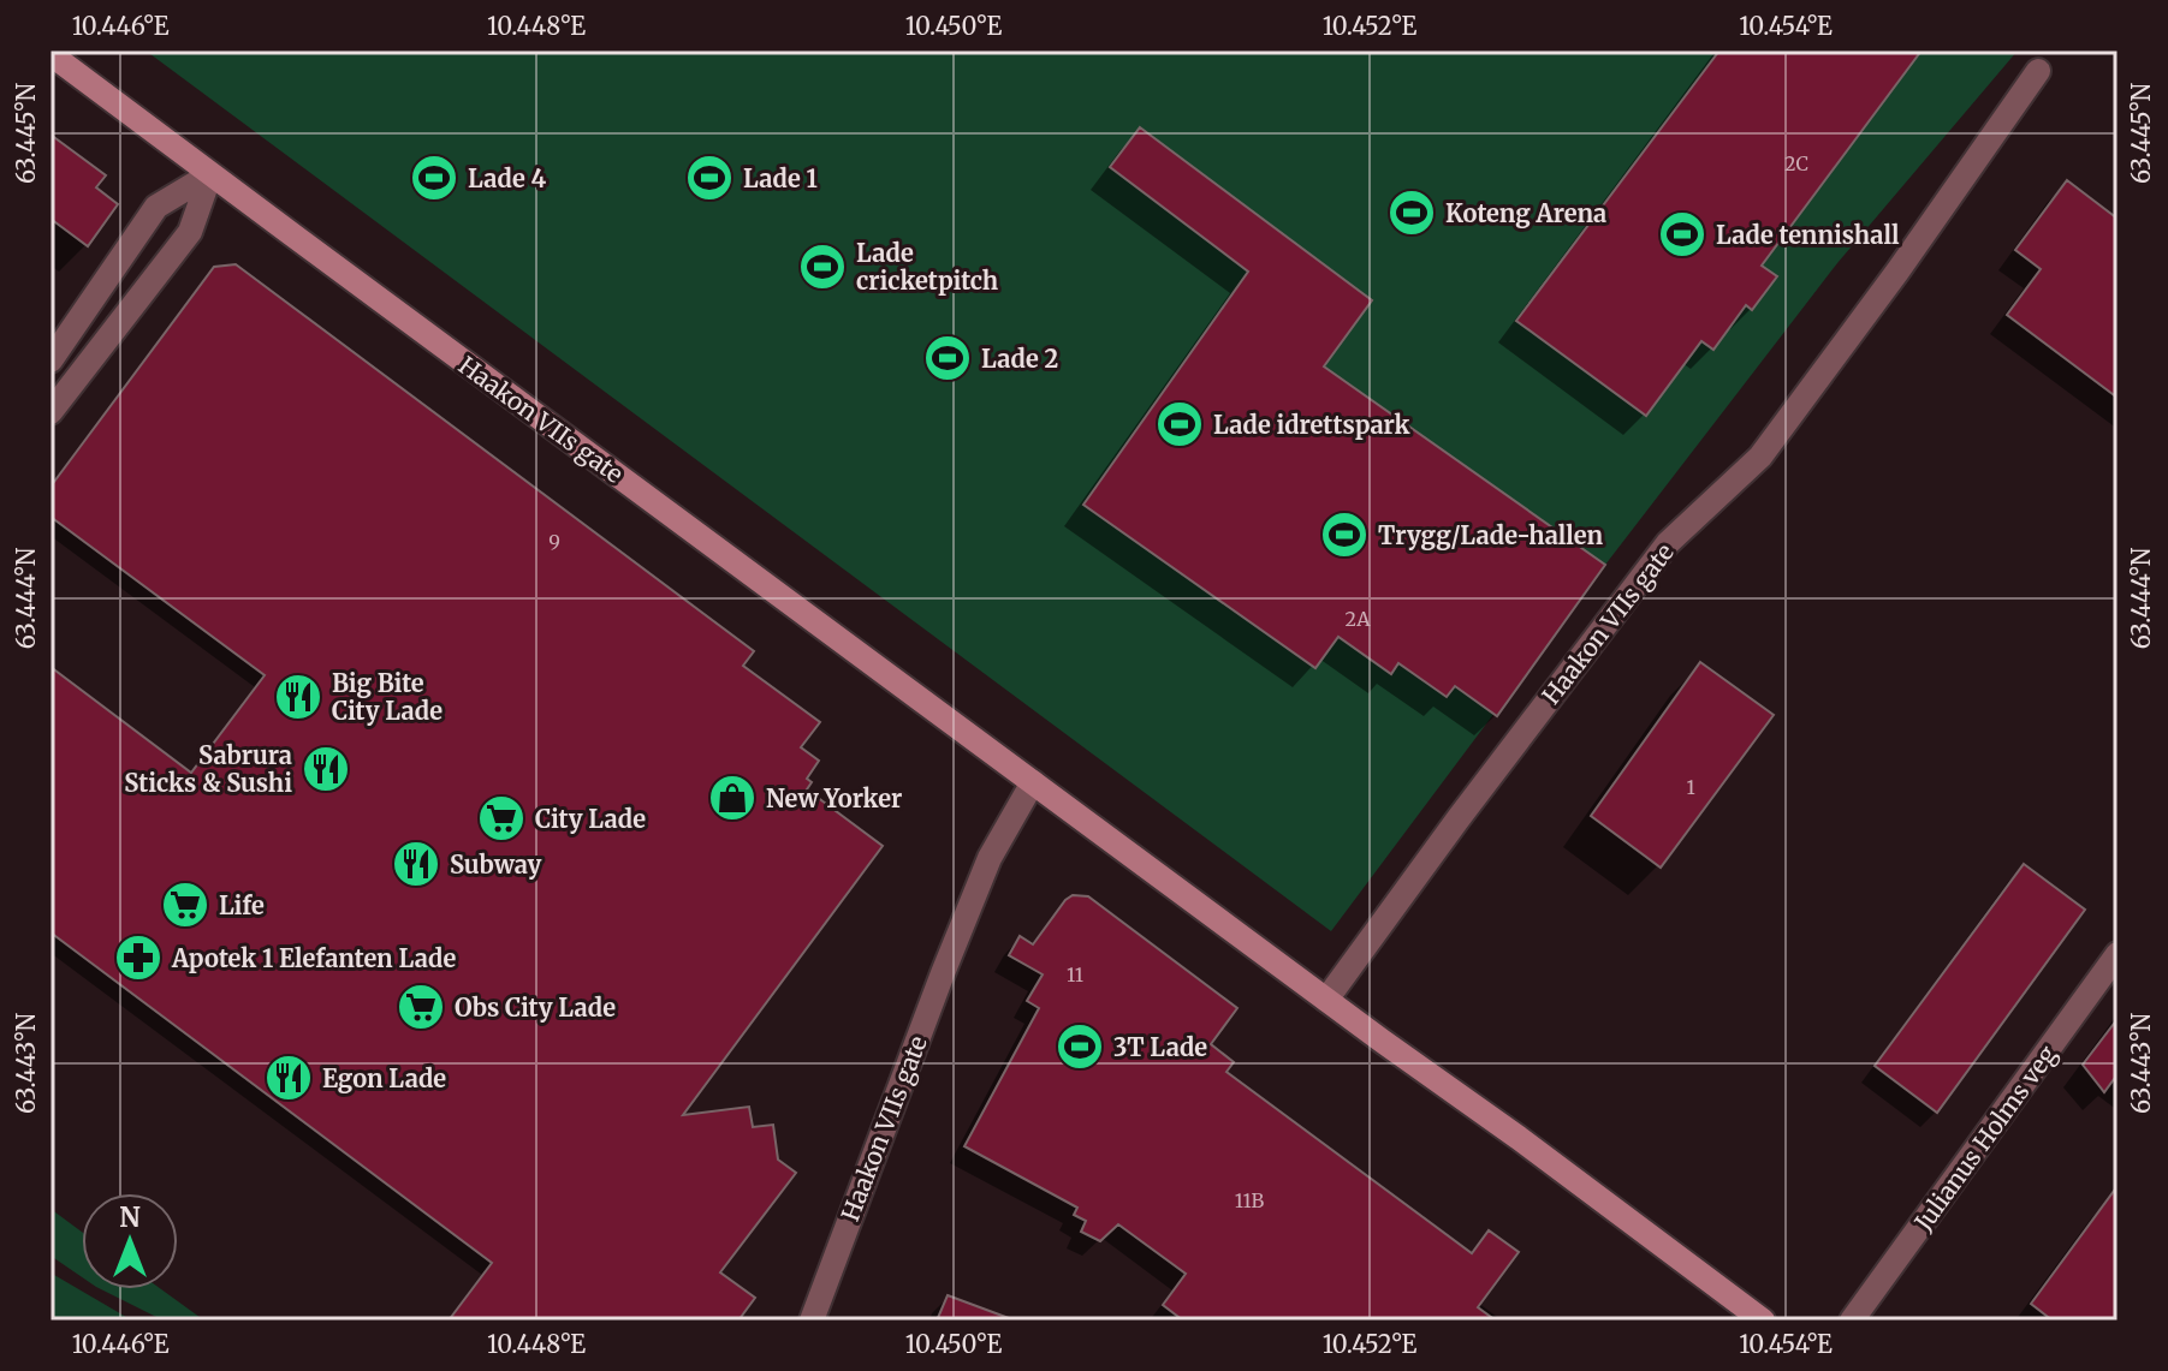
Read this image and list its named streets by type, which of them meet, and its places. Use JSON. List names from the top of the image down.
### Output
{
  "streets": {
    "main road": ["Haakon VIIs gate"],
    "street": ["Julianus Holms veg"]
  },
  "places": {
    "sports": [
      "Lade 4",
      "Lade 1",
      "Koteng Arena",
      "Lade tennishall",
      "Lade cricketpitch",
      "Lade 2",
      "Lade idrettspark",
      "Trygg/Lade-hallen",
      "3T Lade"
    ],
    "restaurant": [
      "Big Bite City Lade",
      "Sabrura Sticks & Sushi",
      "Subway",
      "Egon Lade"
    ],
    "shop": ["New Yorker"],
    "supermarket": ["City Lade", "Life", "Obs City Lade"],
    "pharmacy": ["Apotek 1 Elefanten Lade"]
  },
  "house_numbers": [
    "2C",
    "9",
    "2A",
    "1",
    "11",
    "11B"
  ],
  "north": "top",
  "coordinates": [
    "10.446°E",
    "10.448°E",
    "10.450°E",
    "10.452°E",
    "10.454°E",
    "63.445°N",
    "63.444°N",
    "63.443°N"
  ]
}
